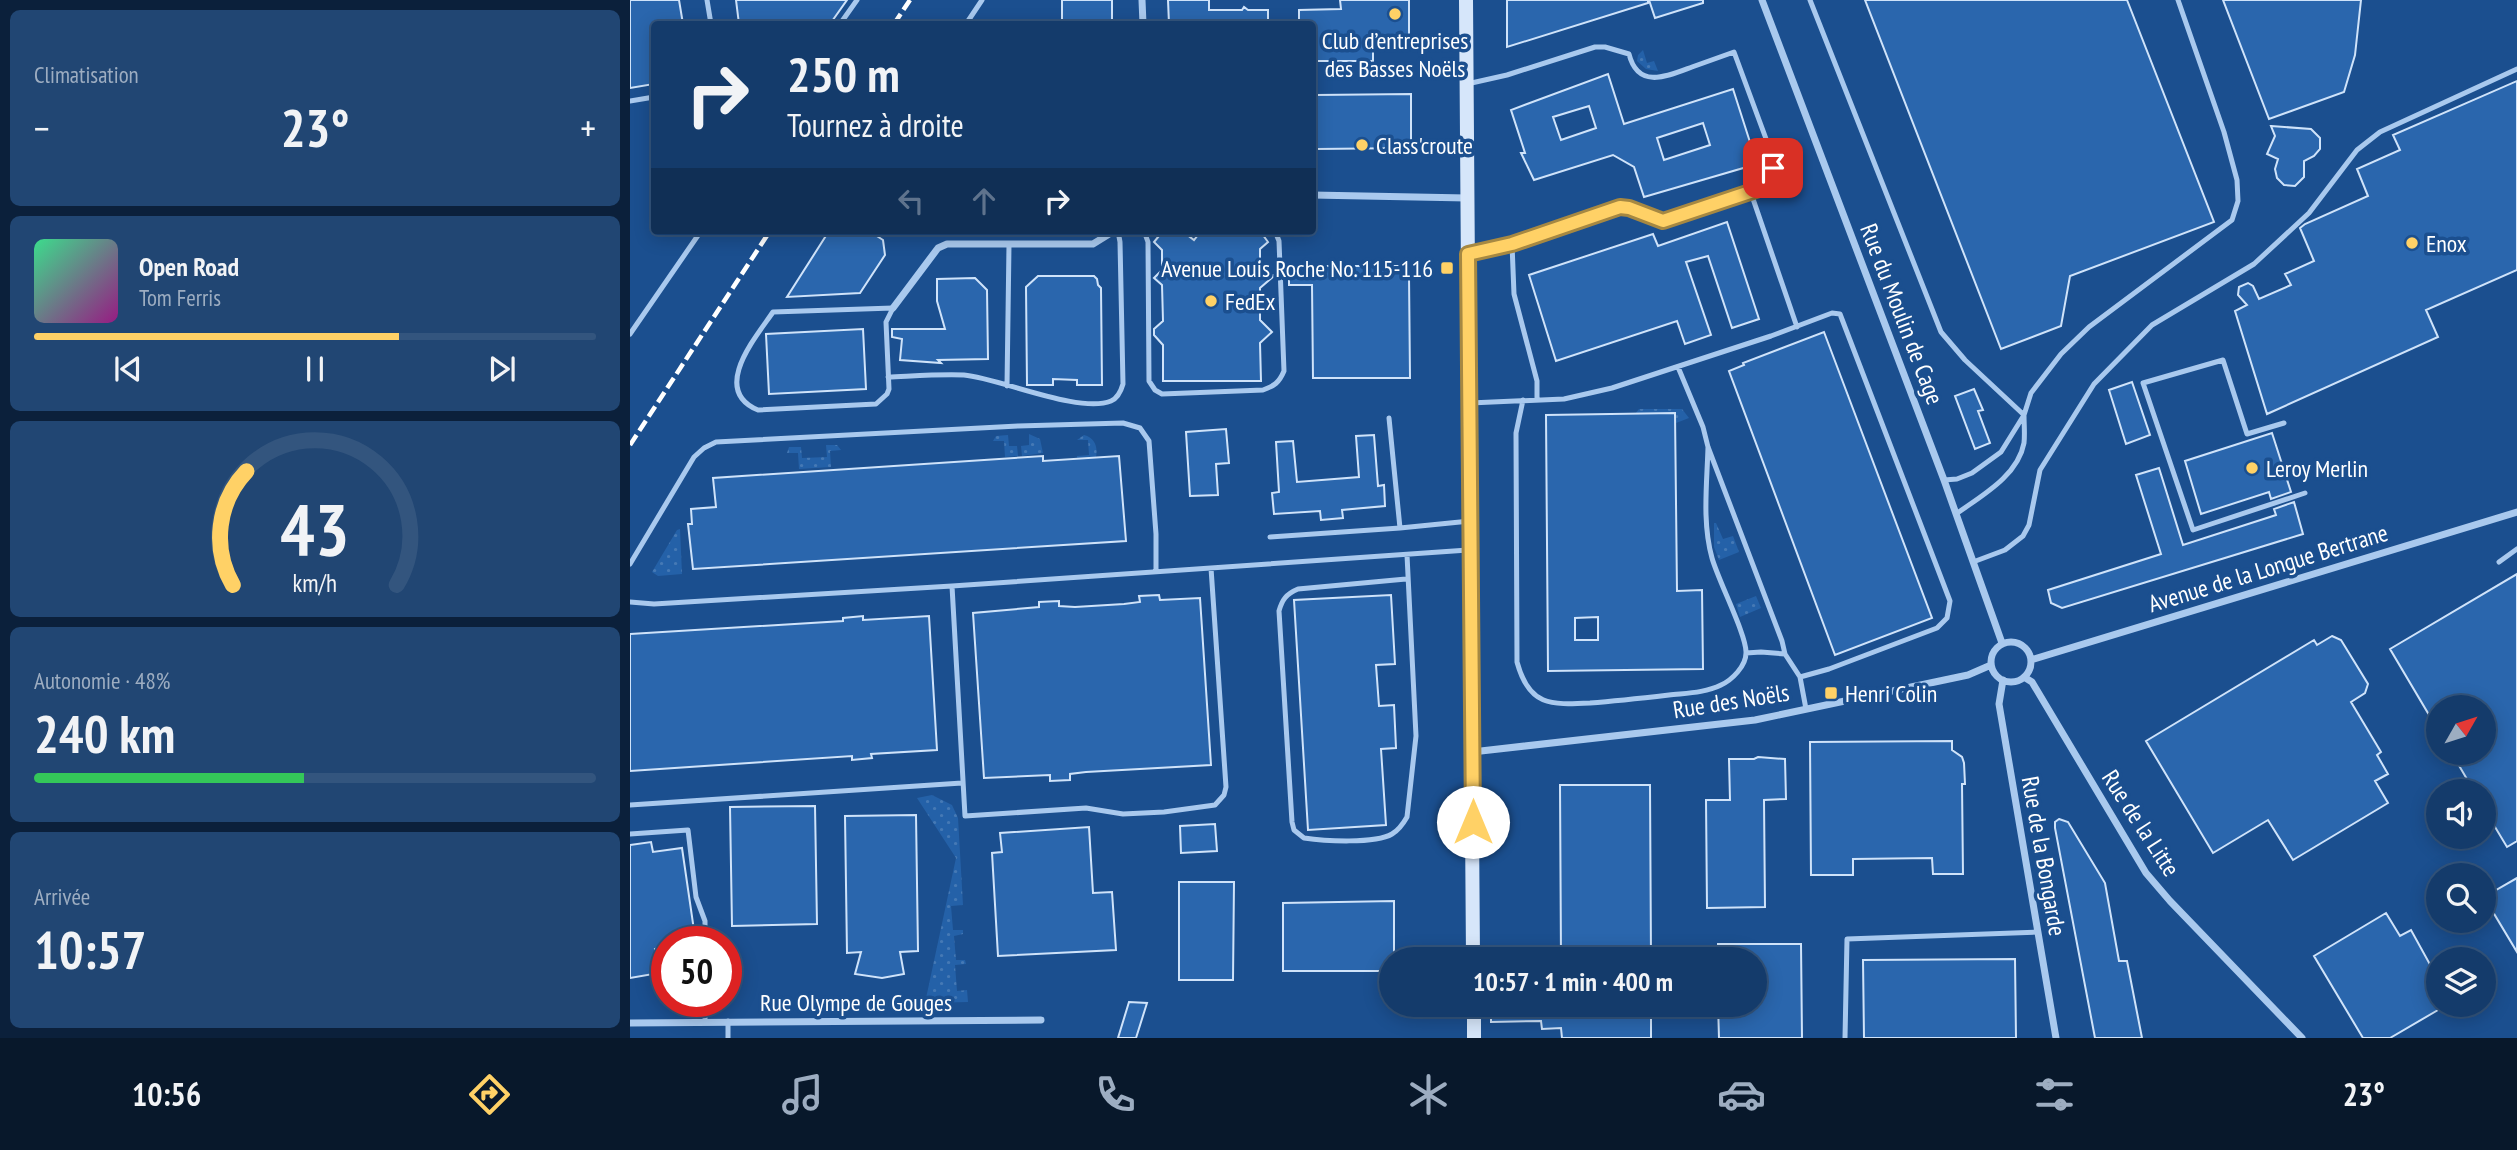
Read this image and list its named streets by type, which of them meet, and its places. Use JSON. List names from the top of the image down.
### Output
{
  "streets": {
    "street": [
      "Rue du Moulin de Cage",
      "Avenue de la Longue Bertrane",
      "Rue des Noëls",
      "Rue de la Litte",
      "Rue de la Bongarde",
      "Rue Olympe de Gouges"
    ]
  },
  "crossings": [
    ["Rue du Moulin de Cage", "Avenue de la Longue Bertrane"],
    ["Rue du Moulin de Cage", "Rue des Noëls"],
    ["Rue du Moulin de Cage", "Rue de la Litte"],
    ["Rue du Moulin de Cage", "Rue de la Bongarde"],
    ["Avenue de la Longue Bertrane", "Rue des Noëls"],
    ["Avenue de la Longue Bertrane", "Rue de la Litte"],
    ["Avenue de la Longue Bertrane", "Rue de la Bongarde"],
    ["Rue des Noëls", "Rue de la Litte"],
    ["Rue des Noëls", "Rue de la Bongarde"],
    ["Rue de la Litte", "Rue de la Bongarde"]
  ],
  "places": {
    "other": [
      "Club d’entreprises des Basses Noëls",
      "Class'croute",
      "Enox",
      "FedEx",
      "Leroy Merlin"
    ],
    "transit": ["Avenue Louis Roche No. 115-116", "Henri Colin"]
  },
  "north": "top right",
  "page": {
    "tile": [
      "Climatisation",
      ["Autonomie · 48%", "240 km"],
      ["Arrivée", "10:57"]
    ],
    "turn": ["250 m", "Tournez à droite"],
    "heat": ["−", "23°", "+"],
    "song": ["Open Road", "Tom Ferris"],
    "limit": "50",
    "trip": "10:57 · 1 min · 400 m",
    "tabs": ["10:56", "23°"],
    "gauge": ["43", "km/h"]
  }
}
